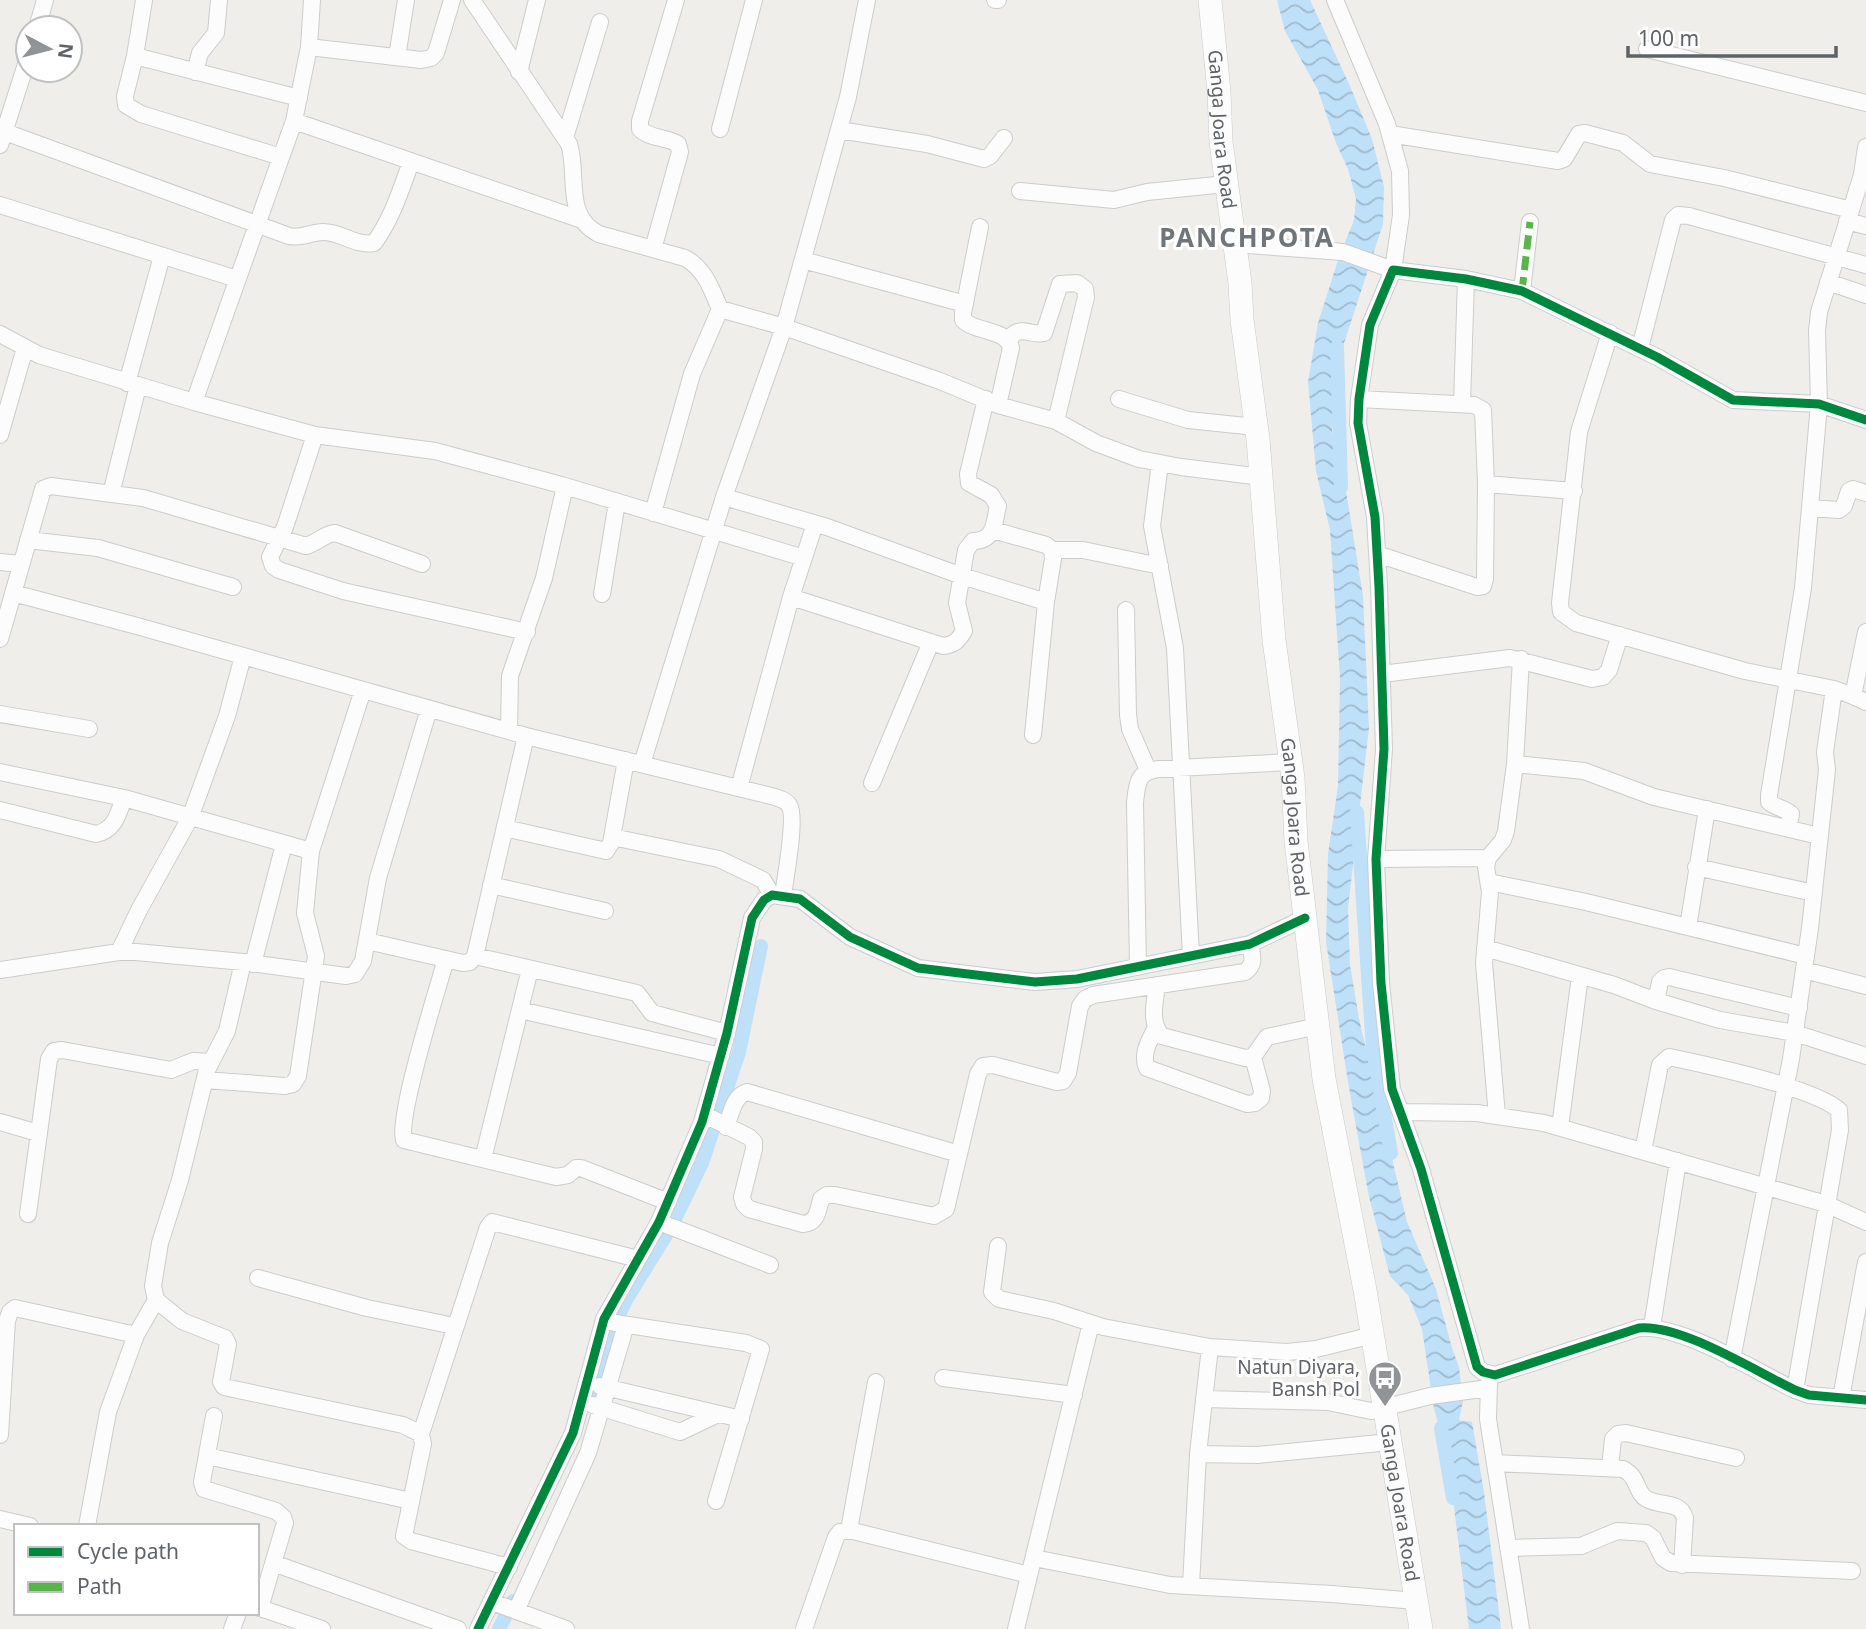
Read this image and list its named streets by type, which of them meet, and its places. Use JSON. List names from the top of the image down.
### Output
{
  "streets": {
    "main road": ["Ganga Joara Road"]
  },
  "districts": ["PANCHPOTA"],
  "places": {
    "bus stop": ["Natun Diyara, Bansh Pol"]
  },
  "legend": ["Cycle path", "Path"],
  "scale_bar": "100 m",
  "north": "right"
}
